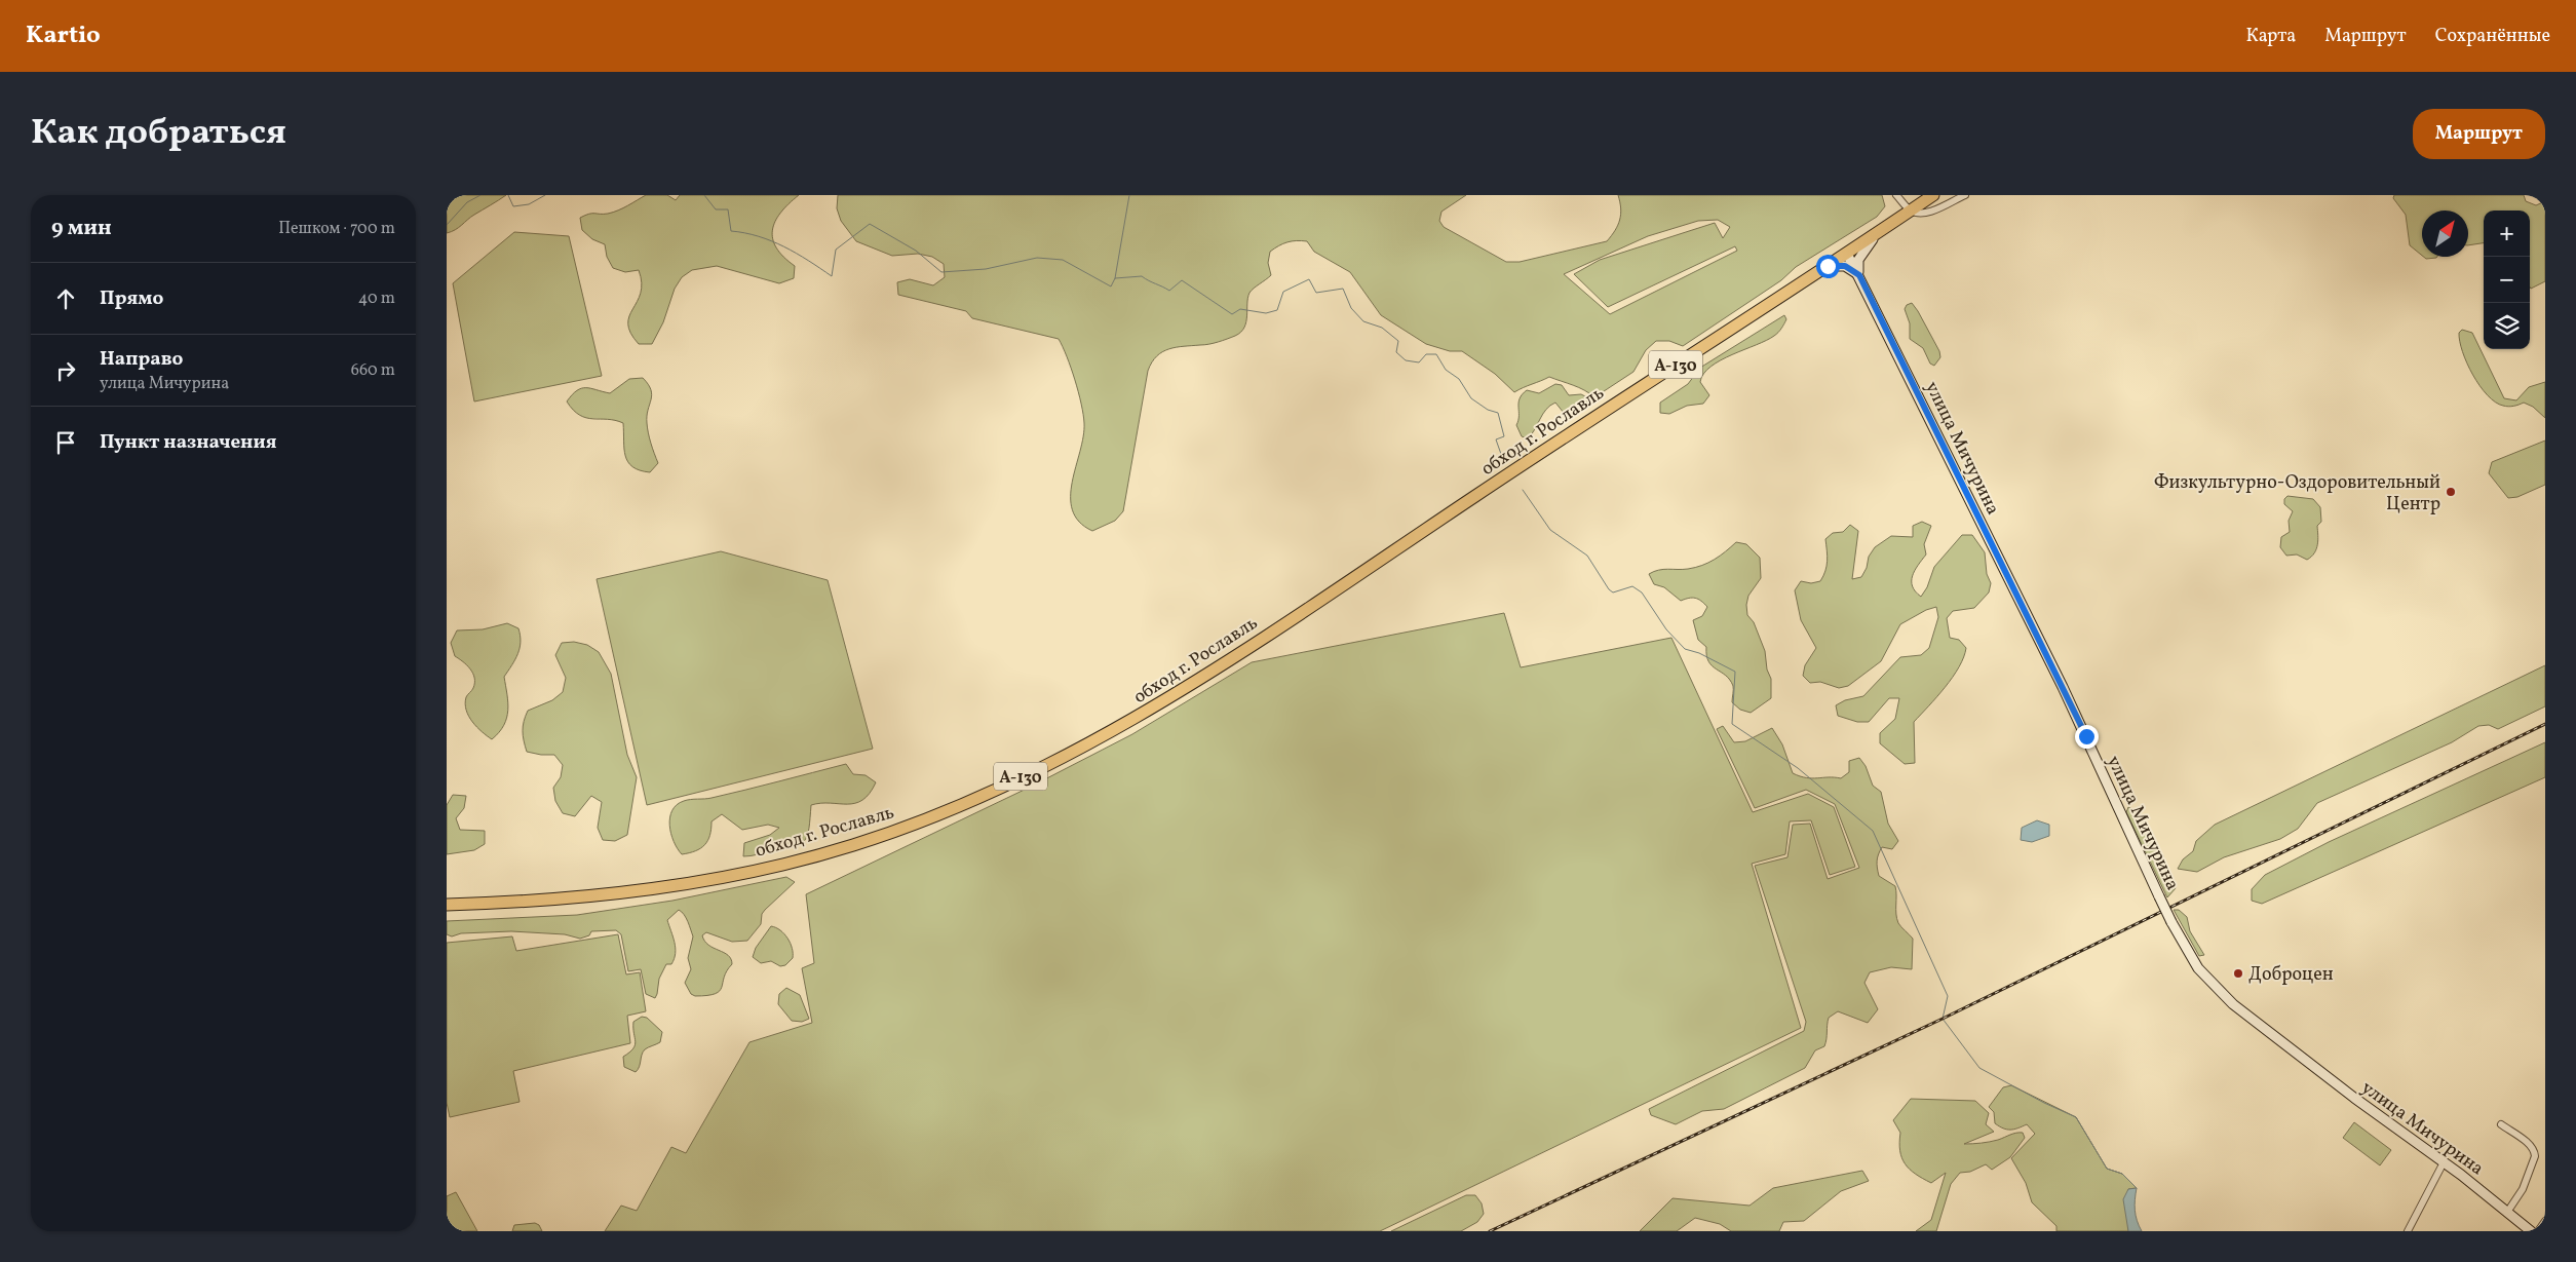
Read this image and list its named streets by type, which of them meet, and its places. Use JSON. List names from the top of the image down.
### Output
{
  "streets": {
    "highway": ["А-130", "обход г. Рославль"],
    "main road": ["улица Мичурина"]
  },
  "crossings": [
    ["А-130", "обход г. Рославль"],
    ["обход г. Рославль", "улица Мичурина"]
  ],
  "places": ["Физкультурно-Оздоровительный Центр", "Доброцен"],
  "north": "top right",
  "page": {
    "header": "Kartio",
    "nav": ["Карта", "Маршрут", "Сохранённые"],
    "title": "Как добраться",
    "buttons": "Маршрут",
    "heading": ["9 мин", "Пешком · 700 m"],
    "map_buttons": ["+", "−"],
    "list": [
      ["Прямо", "40 m"],
      ["Направо", "улица Мичурина", "660 m"],
      "Пункт назначения"
    ]
  }
}
